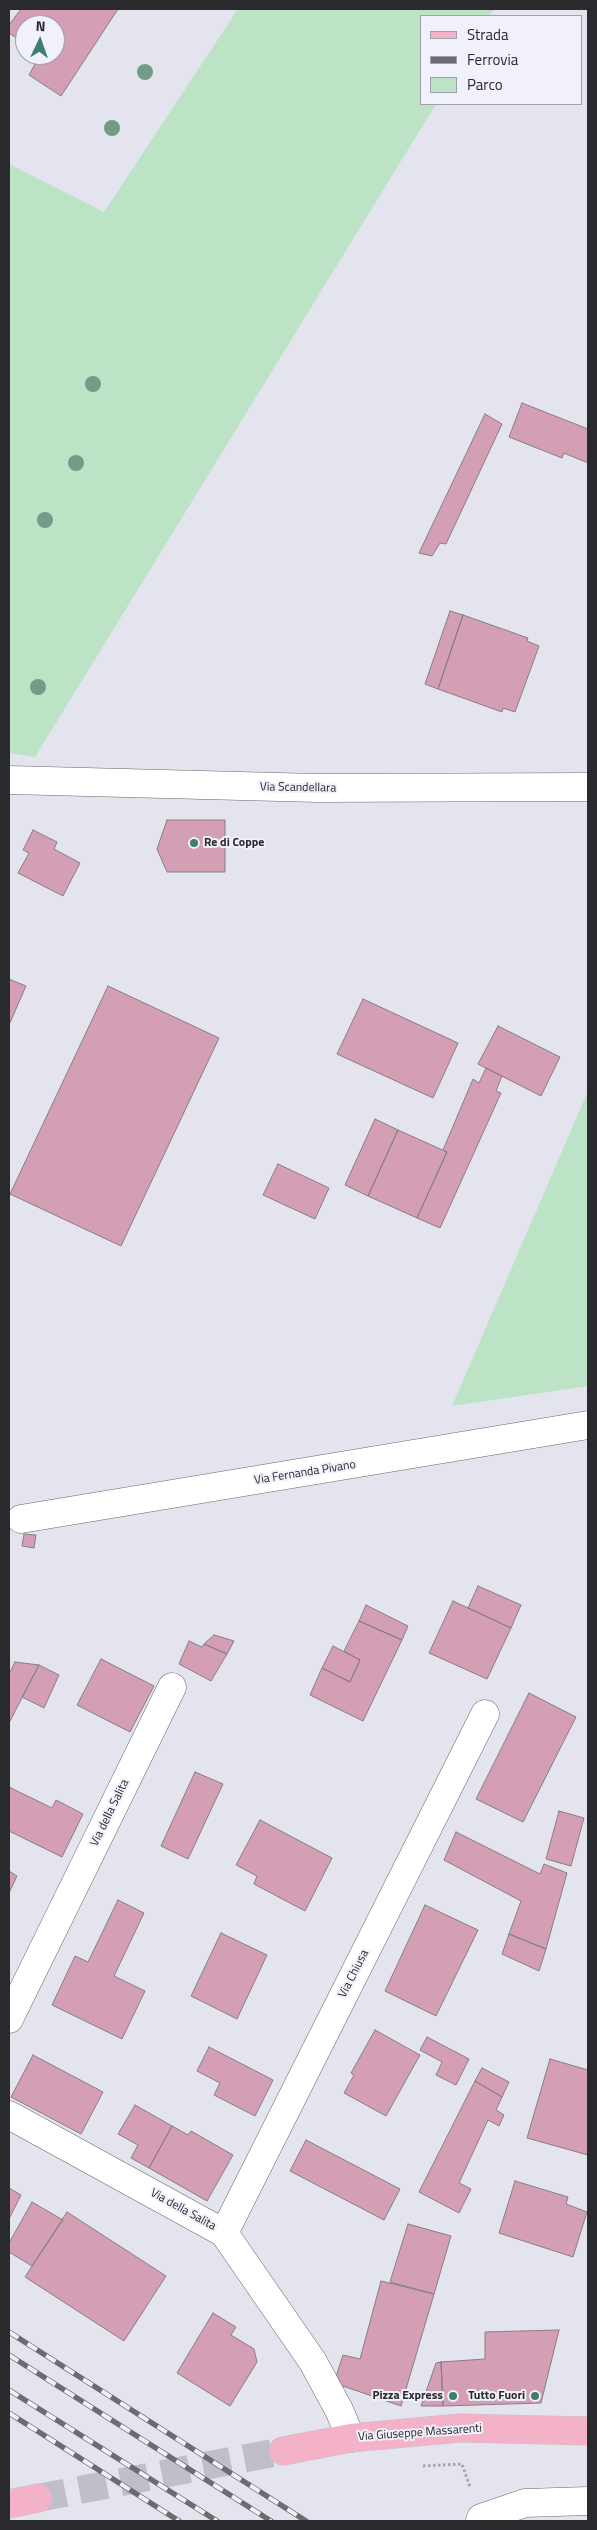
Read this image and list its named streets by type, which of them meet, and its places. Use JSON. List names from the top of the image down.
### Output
{
  "streets": {
    "main road": ["Via Giuseppe Massarenti"],
    "street": [
      "Via Scandellara",
      "Via Fernanda Pivano",
      "Via della Salita",
      "Via Chiusa"
    ]
  },
  "crossings": [
    ["Via della Salita", "Via Chiusa"],
    ["Via della Salita", "Via Giuseppe Massarenti"]
  ],
  "places": ["Re di Coppe", "Pizza Express", "Tutto Fuori"],
  "legend": ["Strada", "Ferrovia", "Parco"],
  "north": "top"
}
